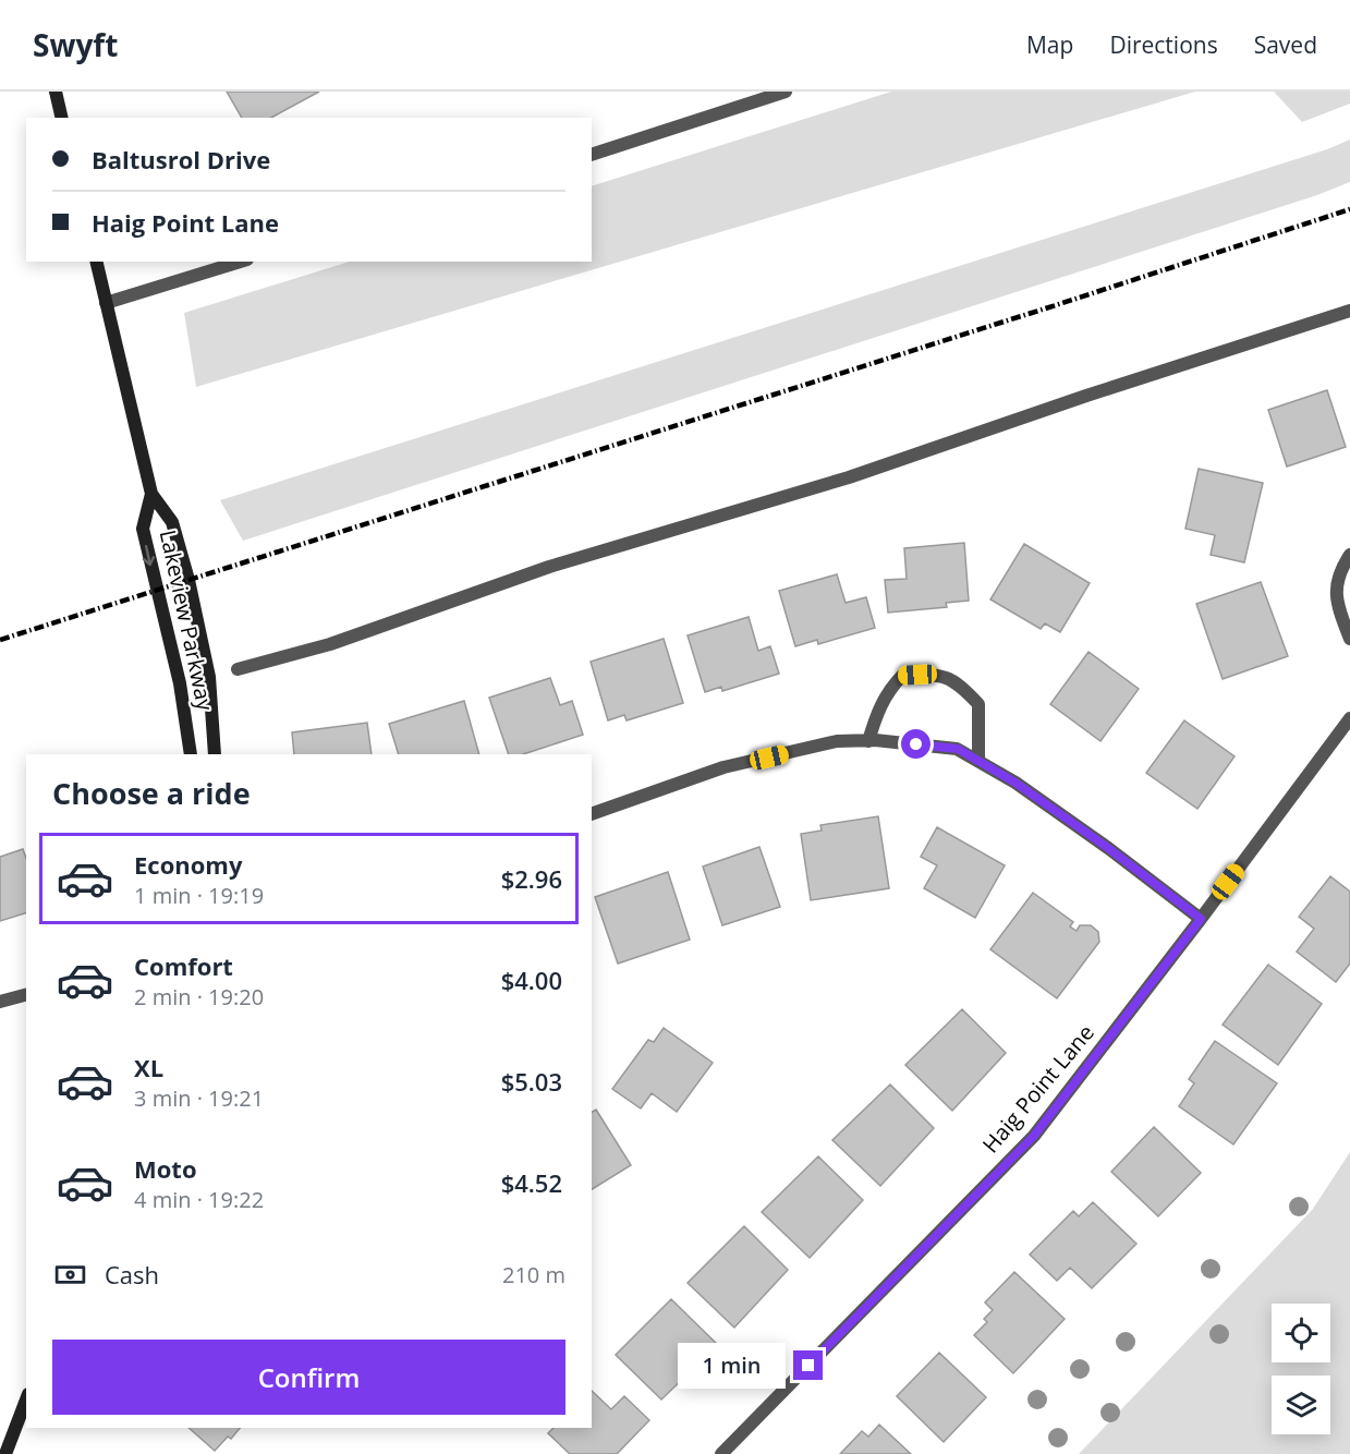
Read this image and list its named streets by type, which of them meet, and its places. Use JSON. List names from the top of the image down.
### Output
{
  "streets": {
    "street": ["Lakeview Parkway", "Haig Point Lane"]
  },
  "page": {
    "header": "Swyft",
    "nav": ["Map", "Directions", "Saved"],
    "banner": ["Baltusrol Drive", "Haig Point Lane"],
    "heading": "Choose a ride",
    "list": [
      {
        "name": "Economy",
        "note": "1 min · 19:19",
        "value": "$2.96"
      },
      {
        "name": "Comfort",
        "note": "2 min · 19:20",
        "value": "$4.00"
      },
      {
        "name": "XL",
        "note": "3 min · 19:21",
        "value": "$5.03"
      },
      {
        "name": "Moto",
        "note": "4 min · 19:22",
        "value": "$4.52"
      }
    ],
    "pay": ["Cash", "210 m"],
    "buttons": "Confirm",
    "bubble": "1 min"
  }
}
